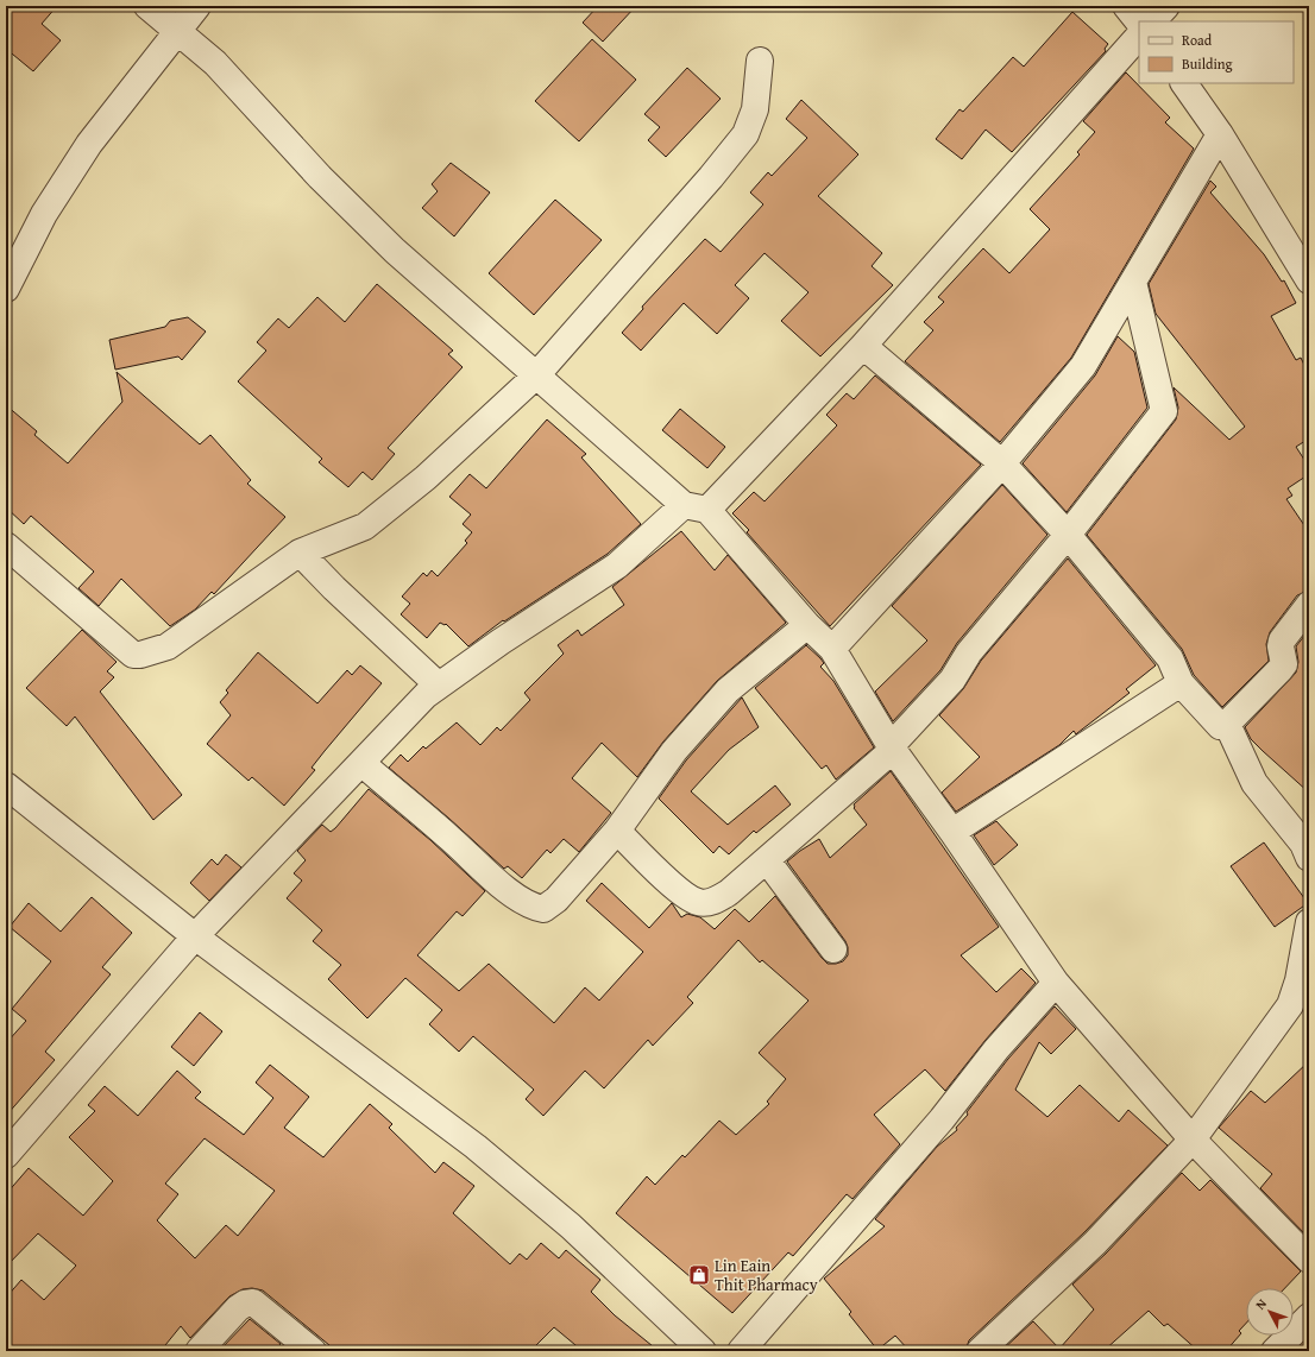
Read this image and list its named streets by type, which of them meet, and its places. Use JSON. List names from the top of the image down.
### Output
{
  "places": {
    "shop": ["Lin Eain Thit Pharmacy"]
  },
  "legend": ["Road", "Building"],
  "north": "top left"
}
